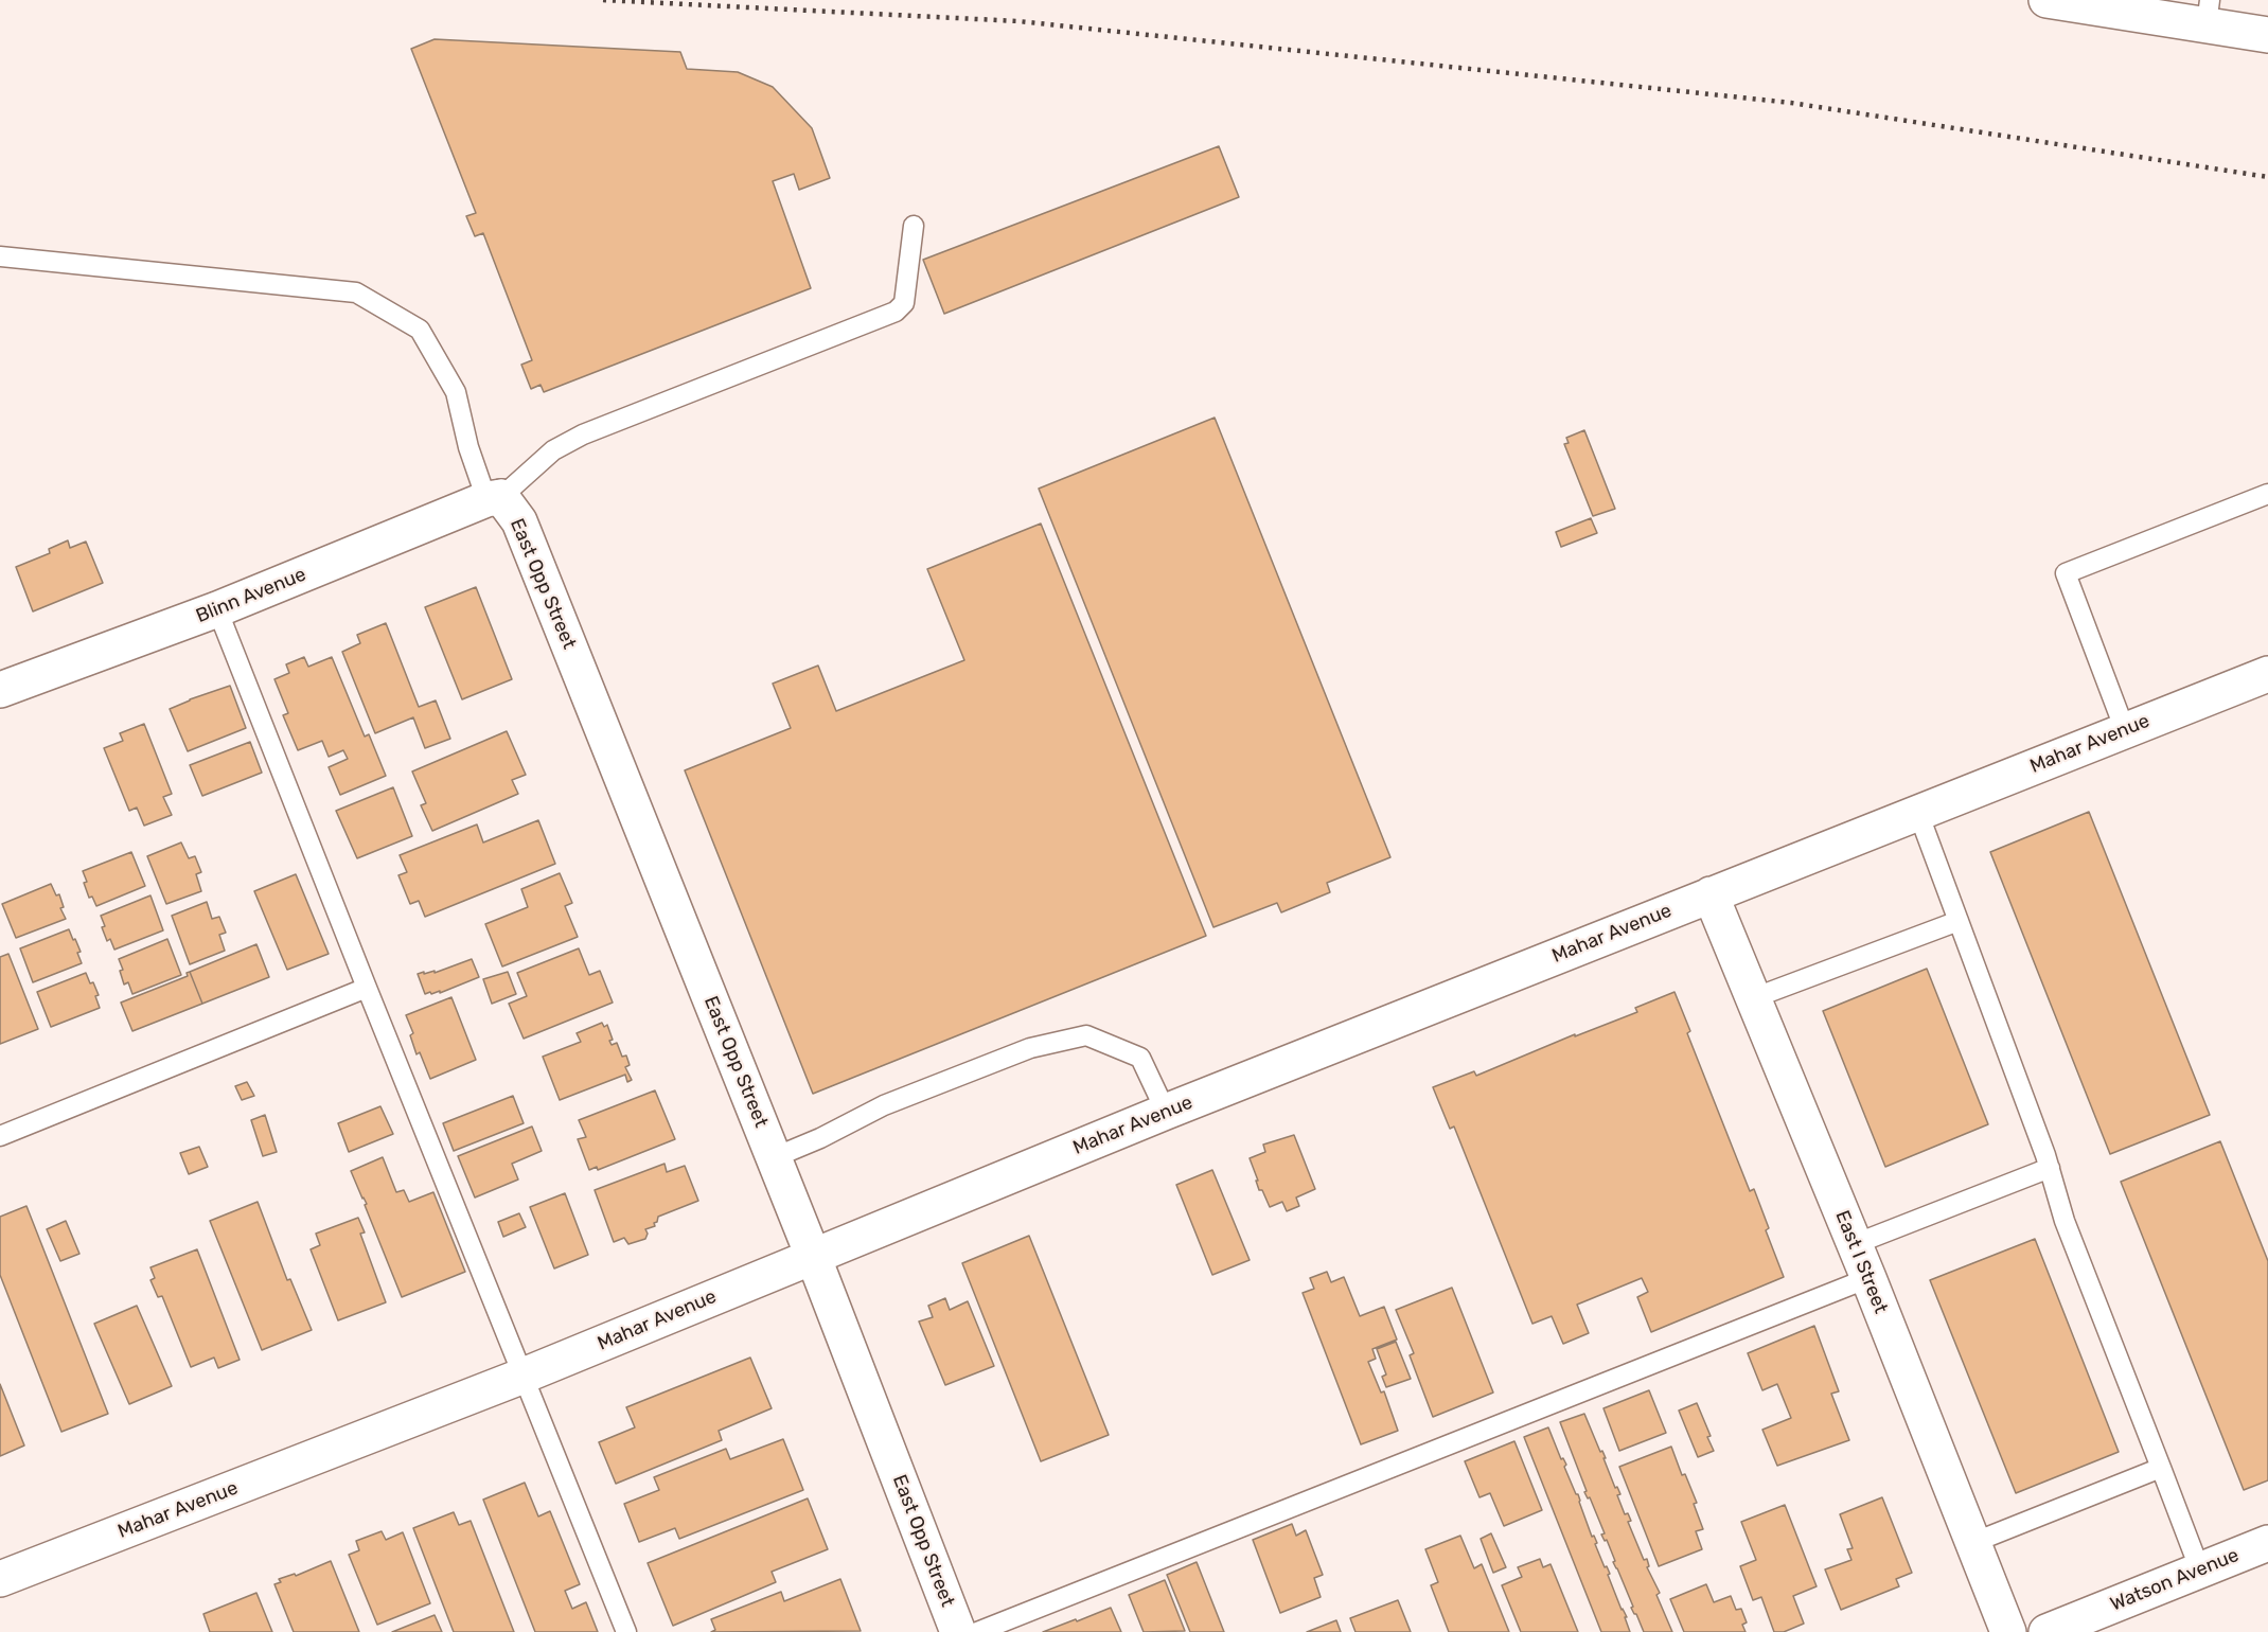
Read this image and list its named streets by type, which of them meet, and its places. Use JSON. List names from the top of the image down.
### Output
{
  "streets": {
    "street": [
      "East Opp Street",
      "Blinn Avenue",
      "Mahar Avenue",
      "East I Street",
      "Watson Avenue"
    ]
  },
  "crossings": [
    ["East Opp Street", "Blinn Avenue"],
    ["East Opp Street", "Mahar Avenue"],
    ["Mahar Avenue", "East I Street"]
  ]
}
